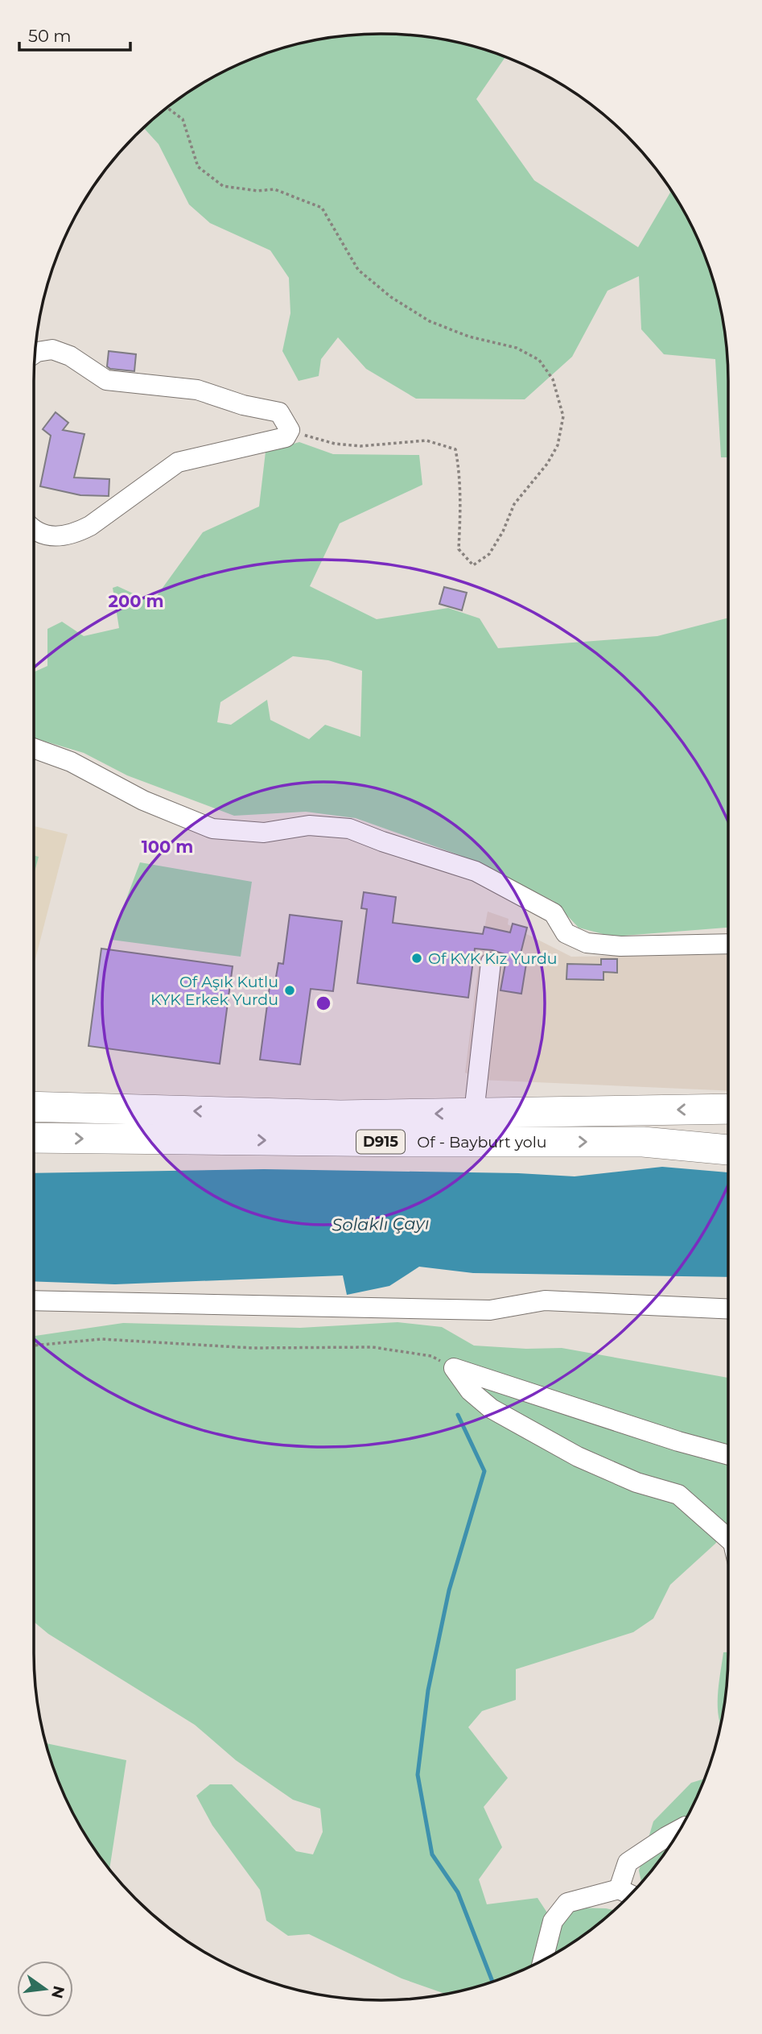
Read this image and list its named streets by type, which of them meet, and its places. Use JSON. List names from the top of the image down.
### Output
{
  "streets": {
    "highway": ["D915", "Of - Bayburt yolu"]
  },
  "water": ["Solaklı Çayı"],
  "places": ["Of KYK Kız Yurdu", "Of Aşık Kutlu KYK Erkek Yurdu"],
  "scale_bar": "50 m",
  "north": "right",
  "rings": ["200 m", "100 m"]
}
